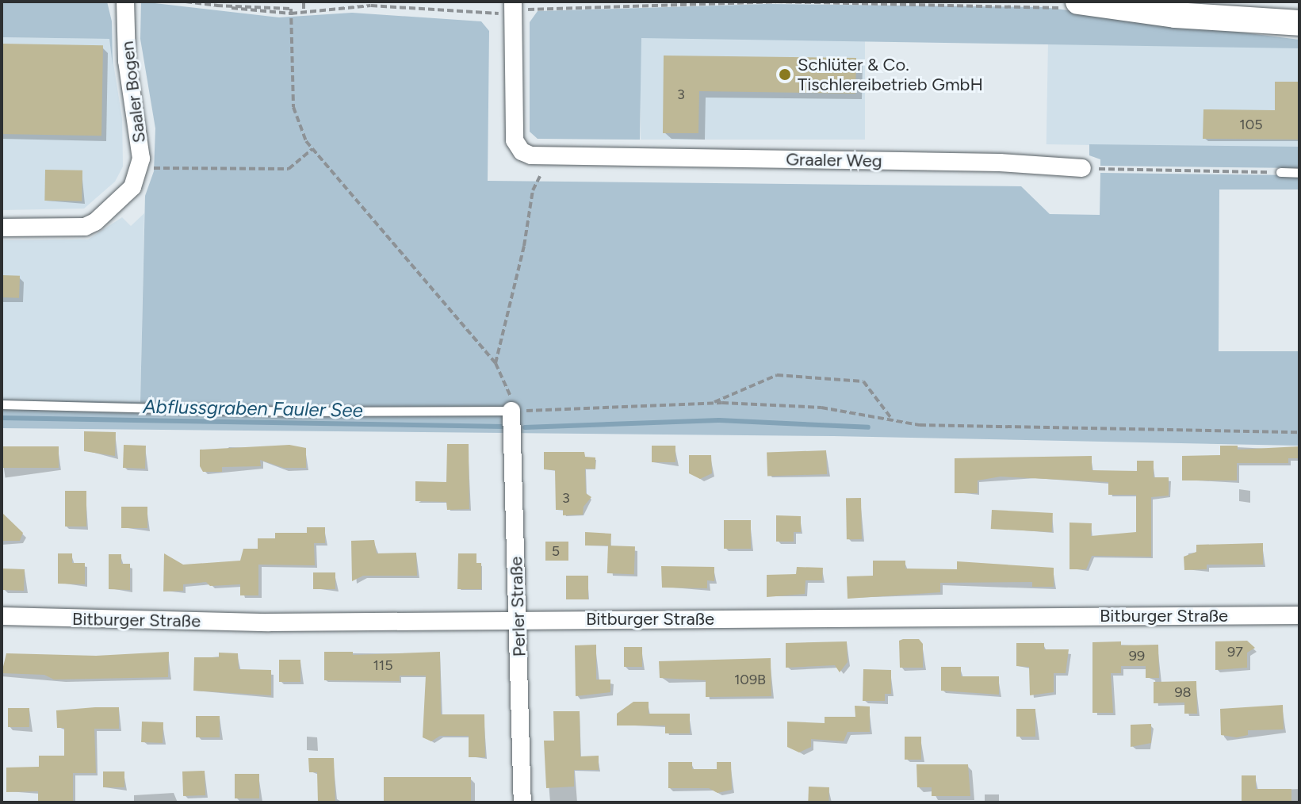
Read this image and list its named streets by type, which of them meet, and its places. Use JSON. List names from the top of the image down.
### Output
{
  "streets": {
    "street": [
      "Saaler Bogen",
      "Graaler Weg",
      "Perler Straße",
      "Bitburger Straße"
    ]
  },
  "crossings": [
    ["Perler Straße", "Bitburger Straße"]
  ],
  "water": ["Abflussgraben Fauler See"],
  "places": ["Schlüter & Co. Tischlereibetrieb GmbH"],
  "house_numbers": [
    "3",
    "105",
    "3",
    "5",
    "97",
    "99",
    "115",
    "109B",
    "98"
  ]
}
